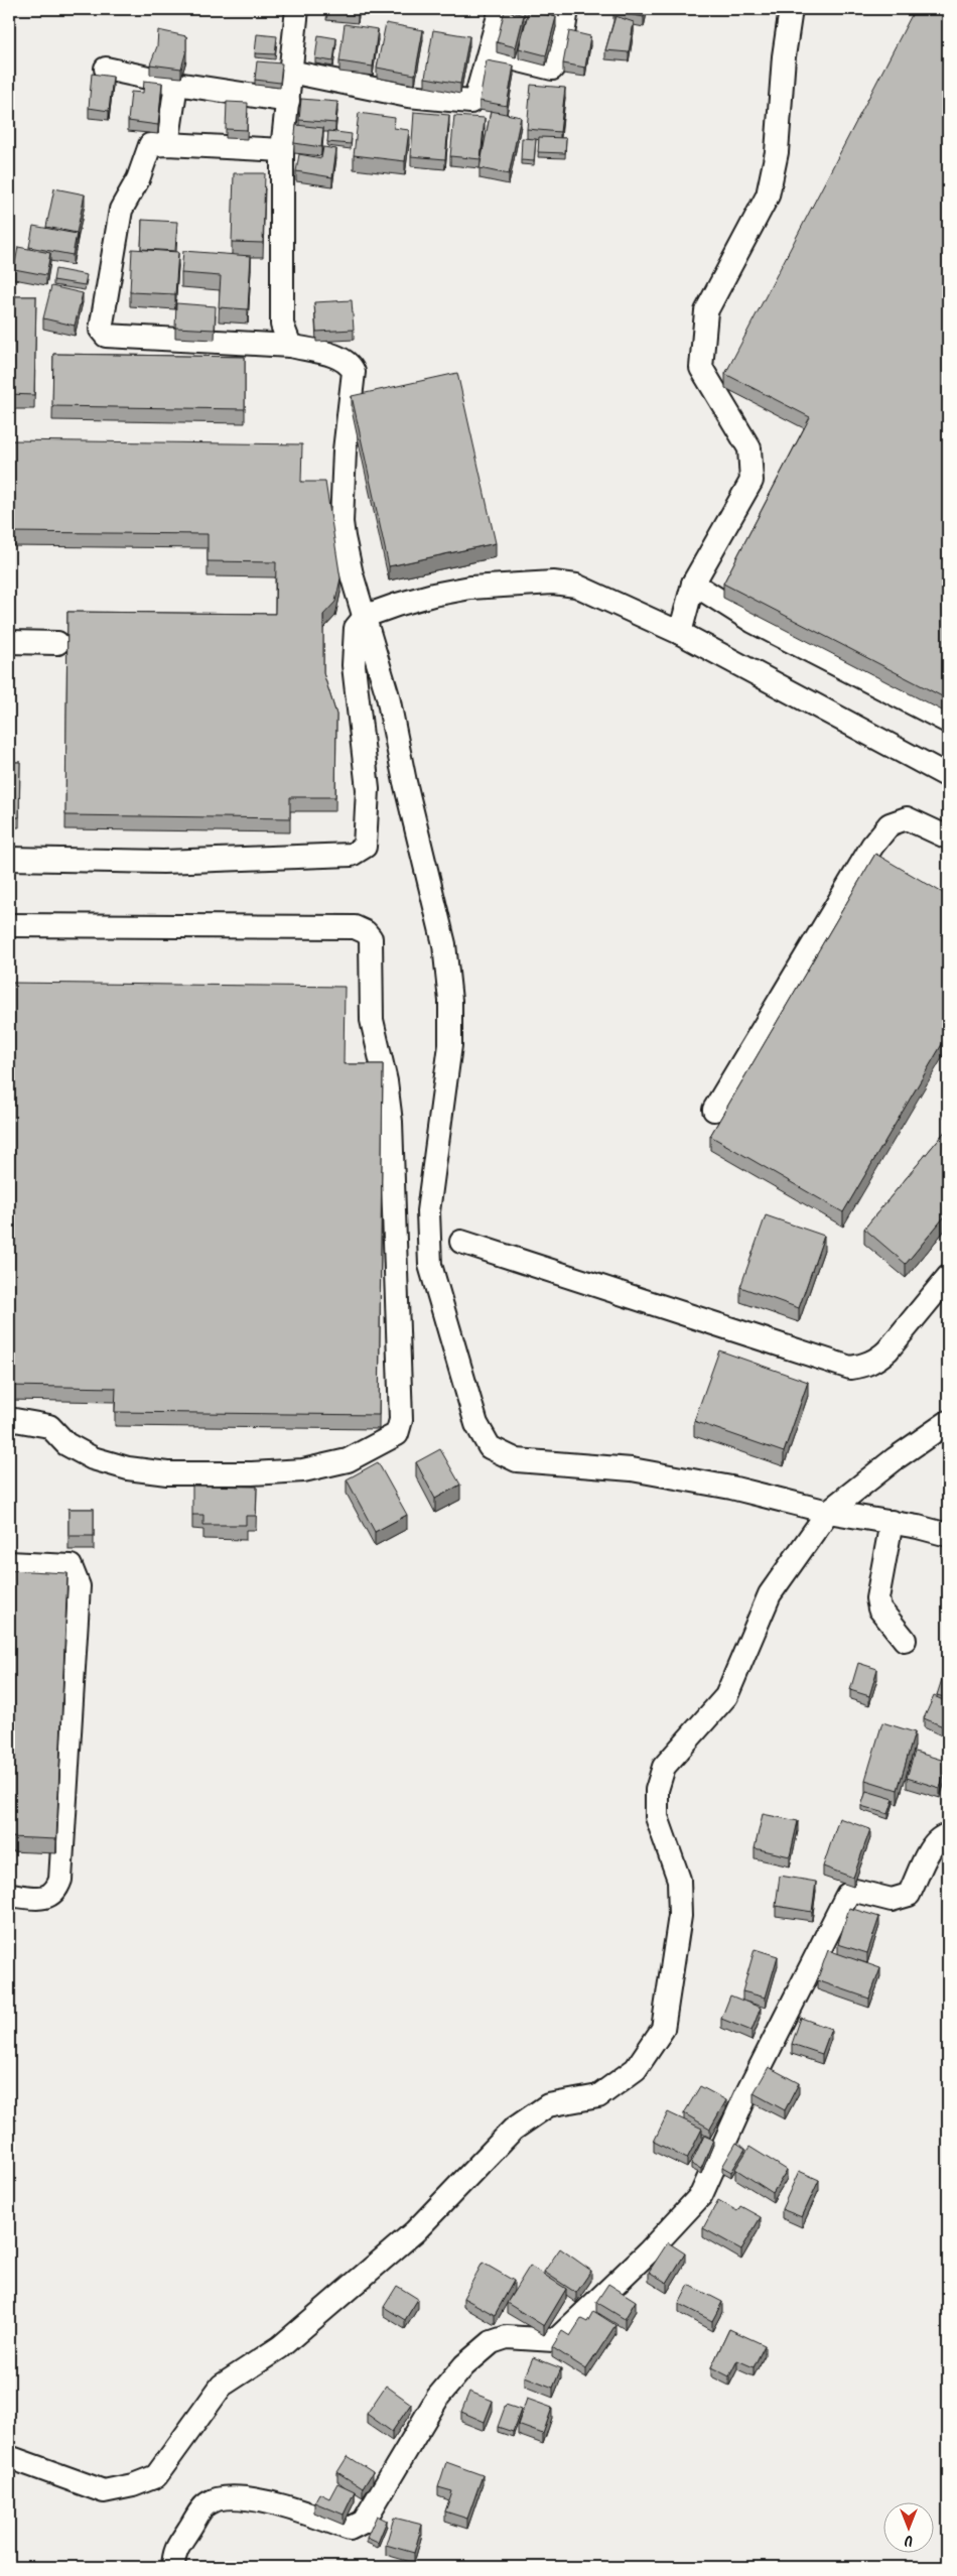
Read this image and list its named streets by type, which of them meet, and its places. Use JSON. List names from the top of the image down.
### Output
{
  "north": "bottom"
}
